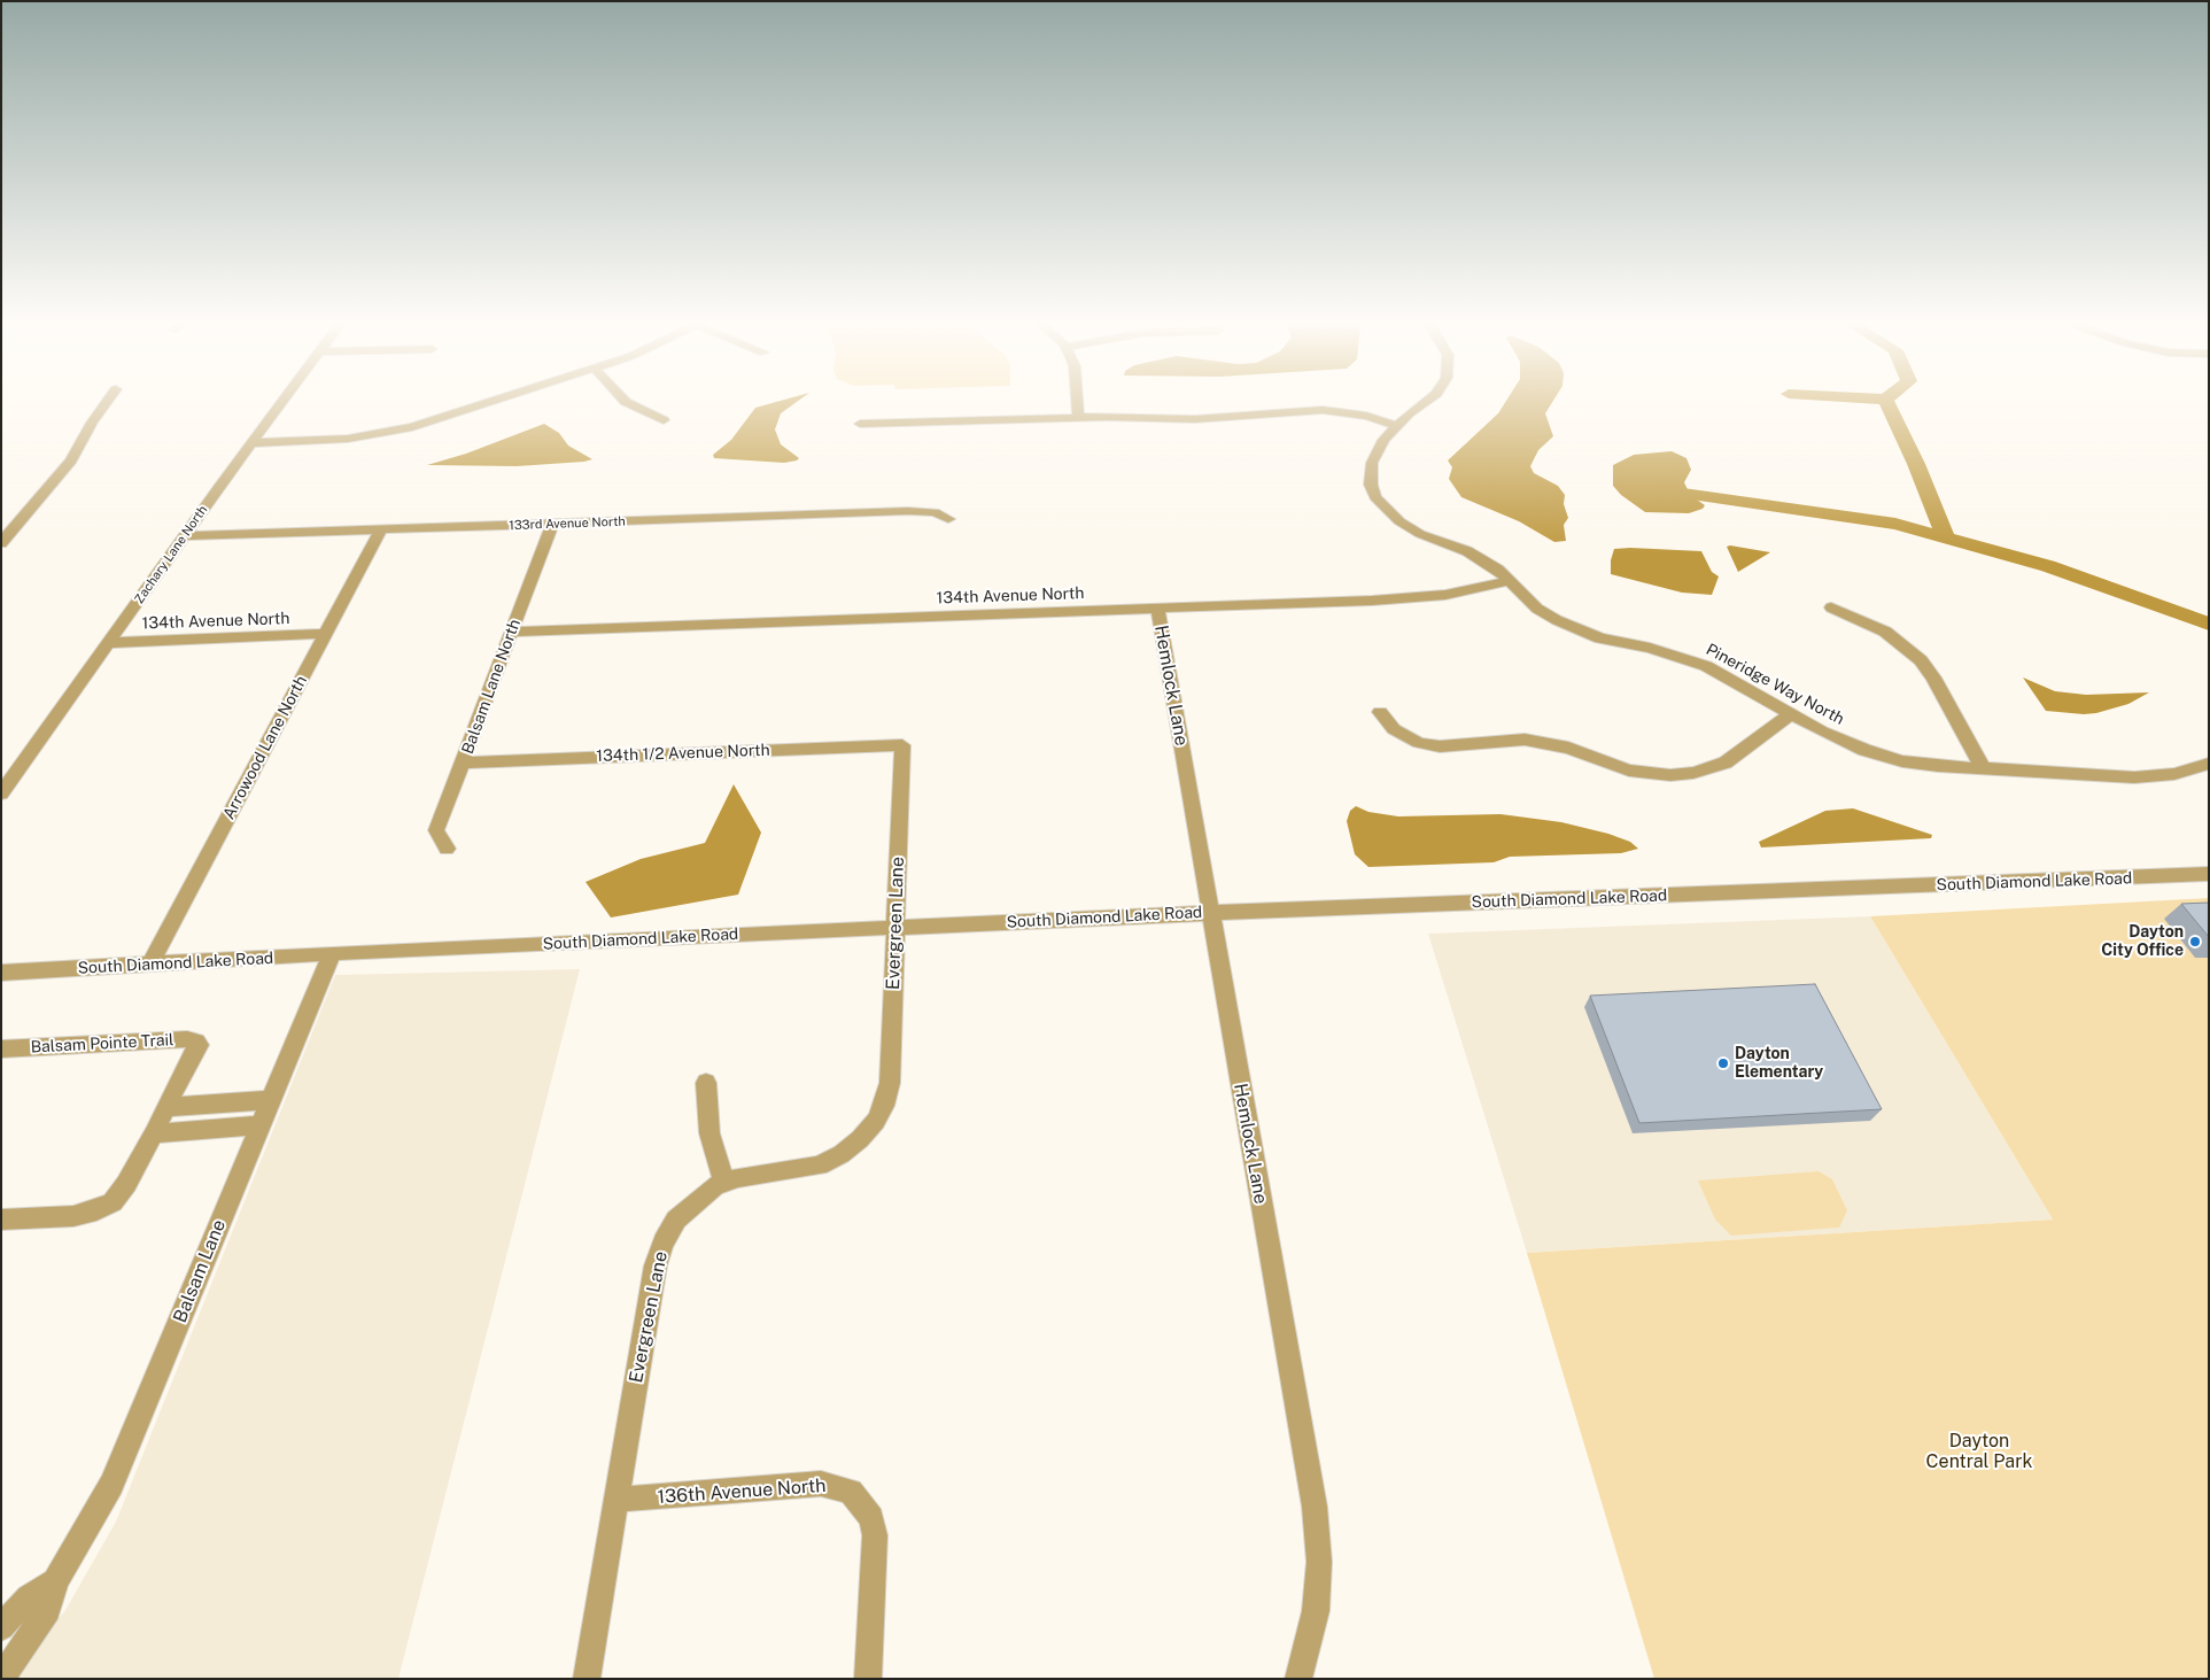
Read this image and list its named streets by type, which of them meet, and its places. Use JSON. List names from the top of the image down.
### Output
{
  "streets": {
    "street": [
      "133rd Avenue North",
      "Zachary Lane North",
      "134th Avenue North",
      "Pineridge Way North",
      "Hemlock Lane",
      "Balsam Lane North",
      "Arrowood Lane North",
      "134th 1/2 Avenue North",
      "South Diamond Lake Road",
      "Evergreen Lane",
      "Balsam Pointe Trail",
      "Balsam Lane",
      "136th Avenue North"
    ]
  },
  "crossings": [
    ["133rd Avenue North", "Zachary Lane North"],
    ["133rd Avenue North", "Balsam Lane North"],
    ["133rd Avenue North", "Arrowood Lane North"],
    ["Zachary Lane North", "134th Avenue North"],
    ["134th Avenue North", "Pineridge Way North"],
    ["134th Avenue North", "Hemlock Lane"],
    ["134th Avenue North", "Balsam Lane North"],
    ["134th Avenue North", "Arrowood Lane North"],
    ["Hemlock Lane", "South Diamond Lake Road"],
    ["Balsam Lane North", "134th 1/2 Avenue North"],
    ["Arrowood Lane North", "South Diamond Lake Road"],
    ["134th 1/2 Avenue North", "Evergreen Lane"],
    ["South Diamond Lake Road", "Evergreen Lane"],
    ["South Diamond Lake Road", "Balsam Lane"],
    ["Evergreen Lane", "136th Avenue North"]
  ],
  "parks": ["Dayton Central Park"],
  "places": ["Dayton City Office", "Dayton Elementary"]
}
